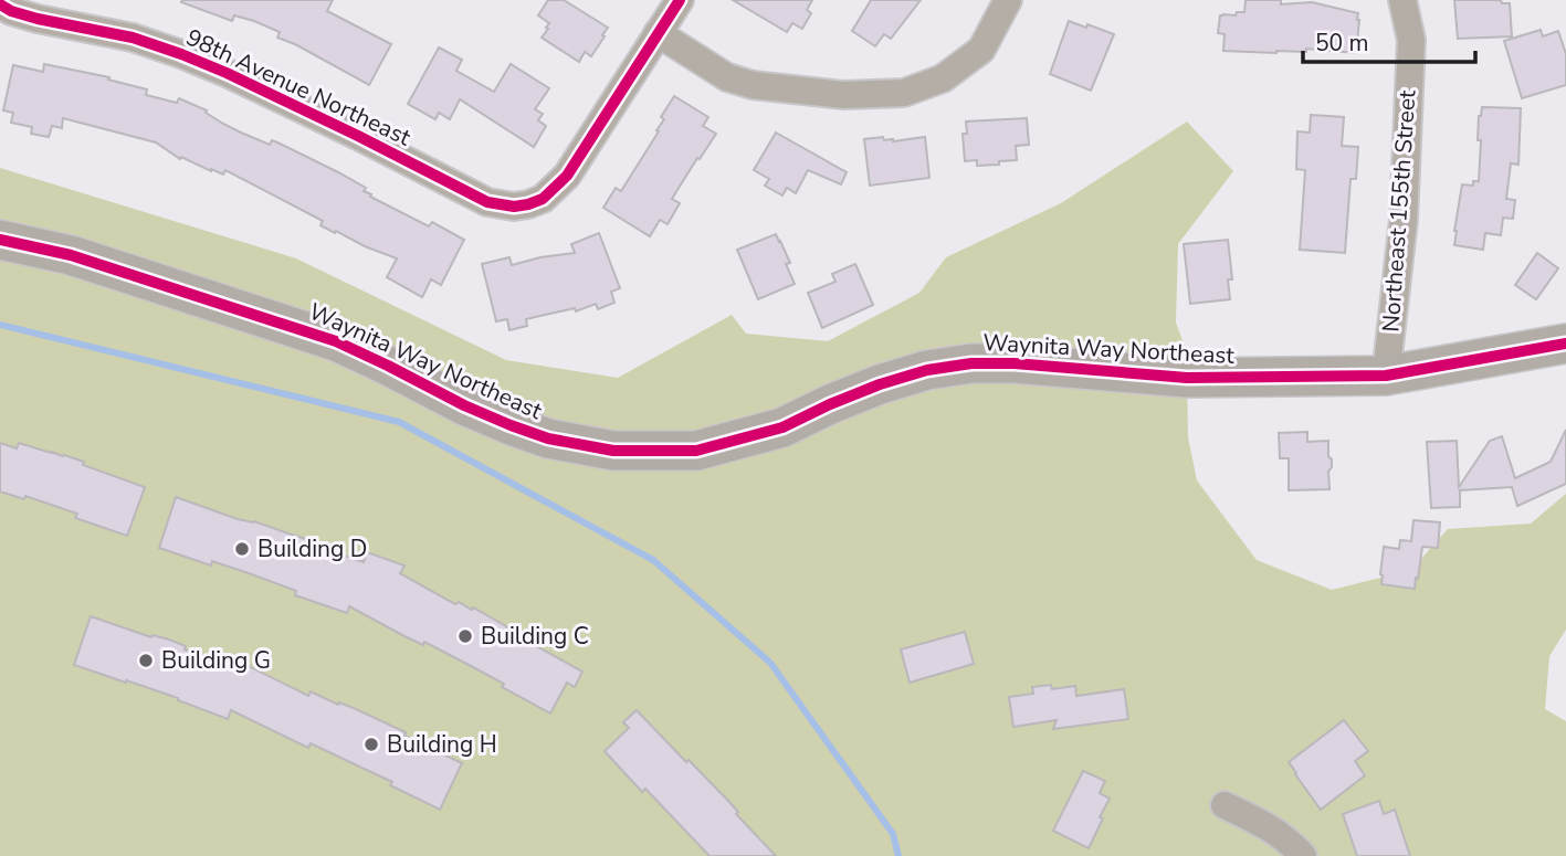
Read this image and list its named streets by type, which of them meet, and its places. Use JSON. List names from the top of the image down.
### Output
{
  "streets": {
    "main road": ["Waynita Way Northeast"],
    "street": ["98th Avenue Northeast", "Northeast 155th Street"]
  },
  "crossings": [
    ["Northeast 155th Street", "Waynita Way Northeast"]
  ],
  "places": [
    "Building D",
    "Building C",
    "Building G",
    "Building H"
  ],
  "scale_bar": "50 m"
}
